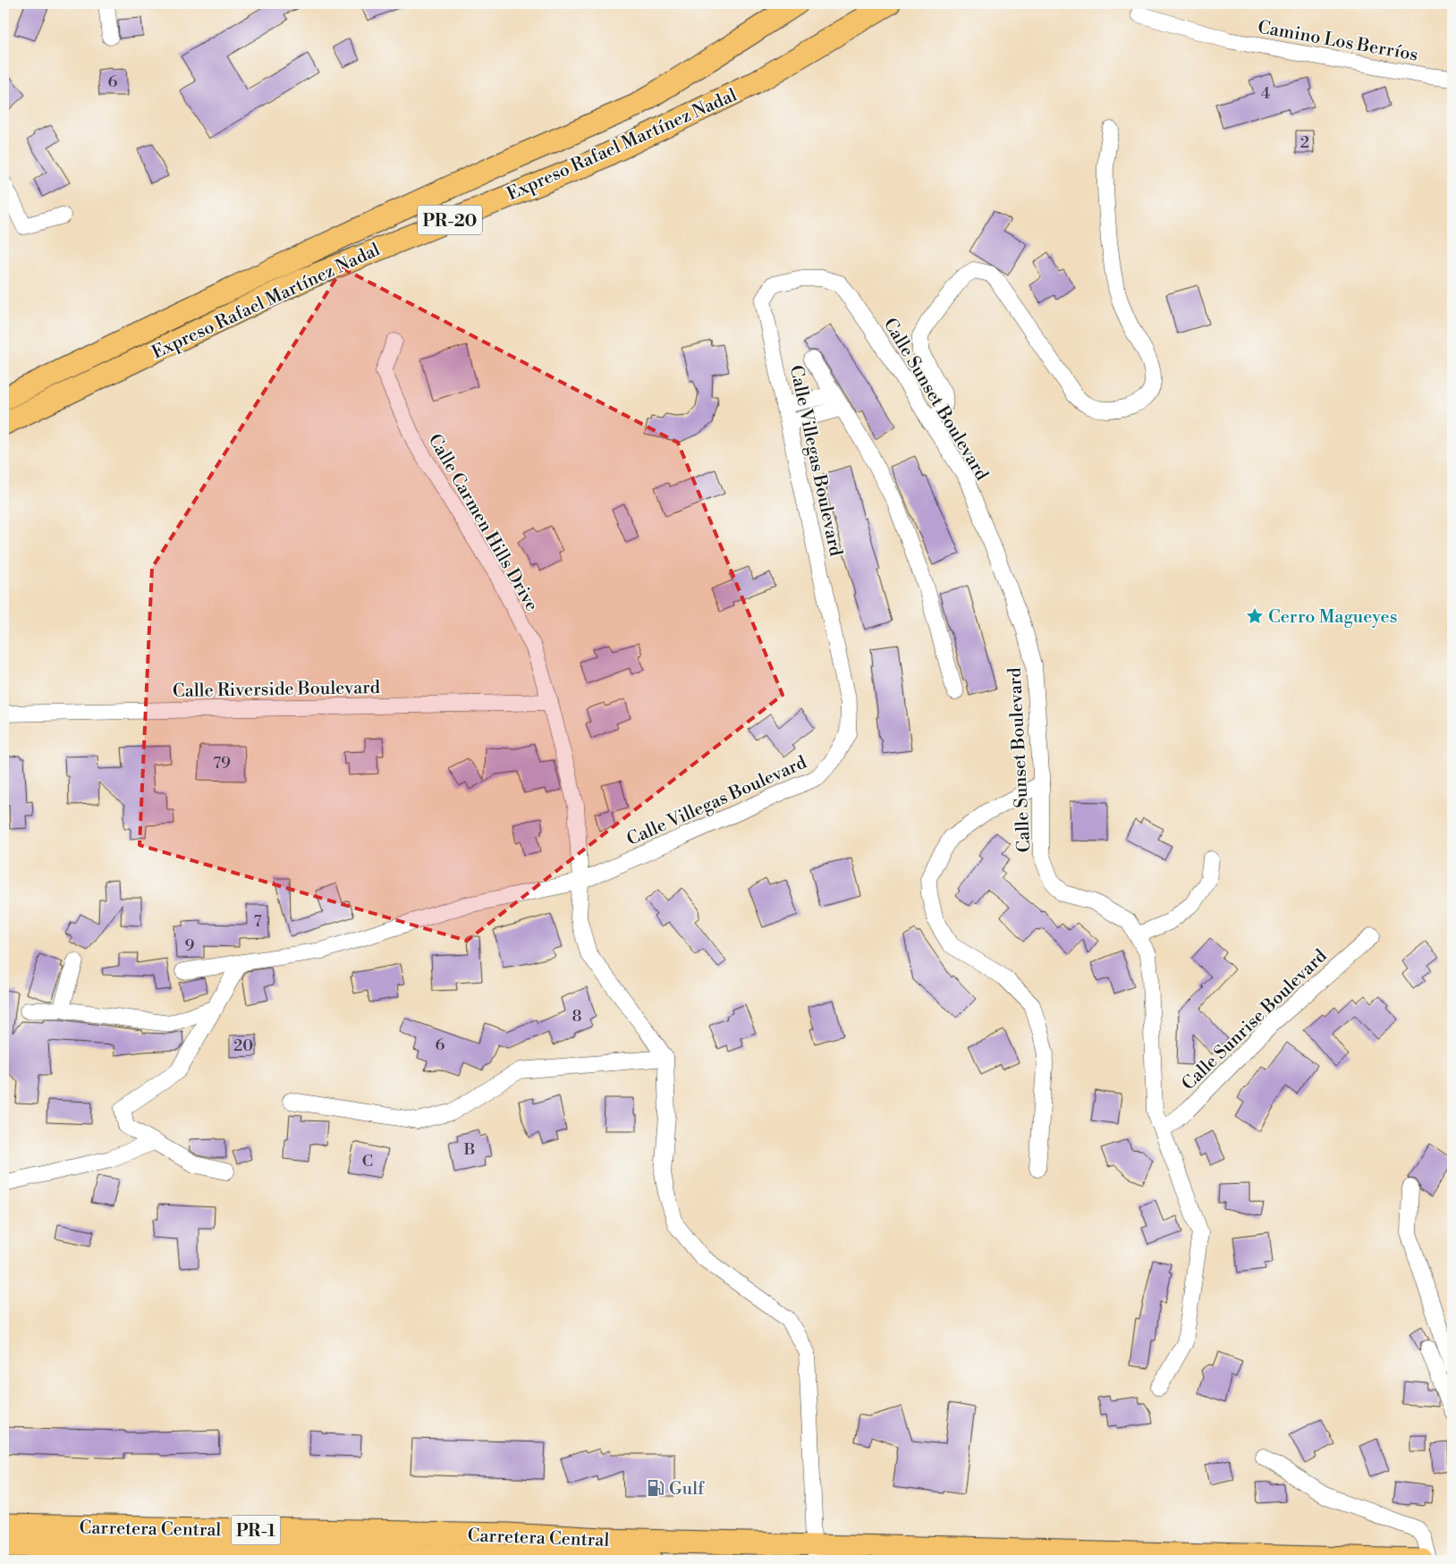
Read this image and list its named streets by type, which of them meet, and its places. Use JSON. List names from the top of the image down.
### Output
{
  "streets": {
    "highway": [
      "Expreso Rafael Martínez Nadal",
      "PR-20",
      "Carretera Central",
      "PR-1"
    ],
    "street": [
      "Camino Los Berríos",
      "Calle Sunset Boulevard",
      "Calle Villegas Boulevard",
      "Calle Carmen Hills Drive",
      "Calle Riverside Boulevard",
      "Calle Sunrise Boulevard"
    ]
  },
  "crossings": [
    ["Calle Sunset Boulevard", "Calle Villegas Boulevard"],
    ["Calle Sunset Boulevard", "Calle Sunrise Boulevard"],
    ["Calle Villegas Boulevard", "Calle Carmen Hills Drive"],
    ["Calle Carmen Hills Drive", "Calle Riverside Boulevard"]
  ],
  "places": {
    "place": ["Cerro Magueyes"],
    "fuel station": ["Gulf"]
  },
  "house_numbers": [
    "6",
    "4",
    "2",
    "79",
    "7",
    "9",
    "8",
    "6",
    "20",
    "B",
    "C"
  ]
}
